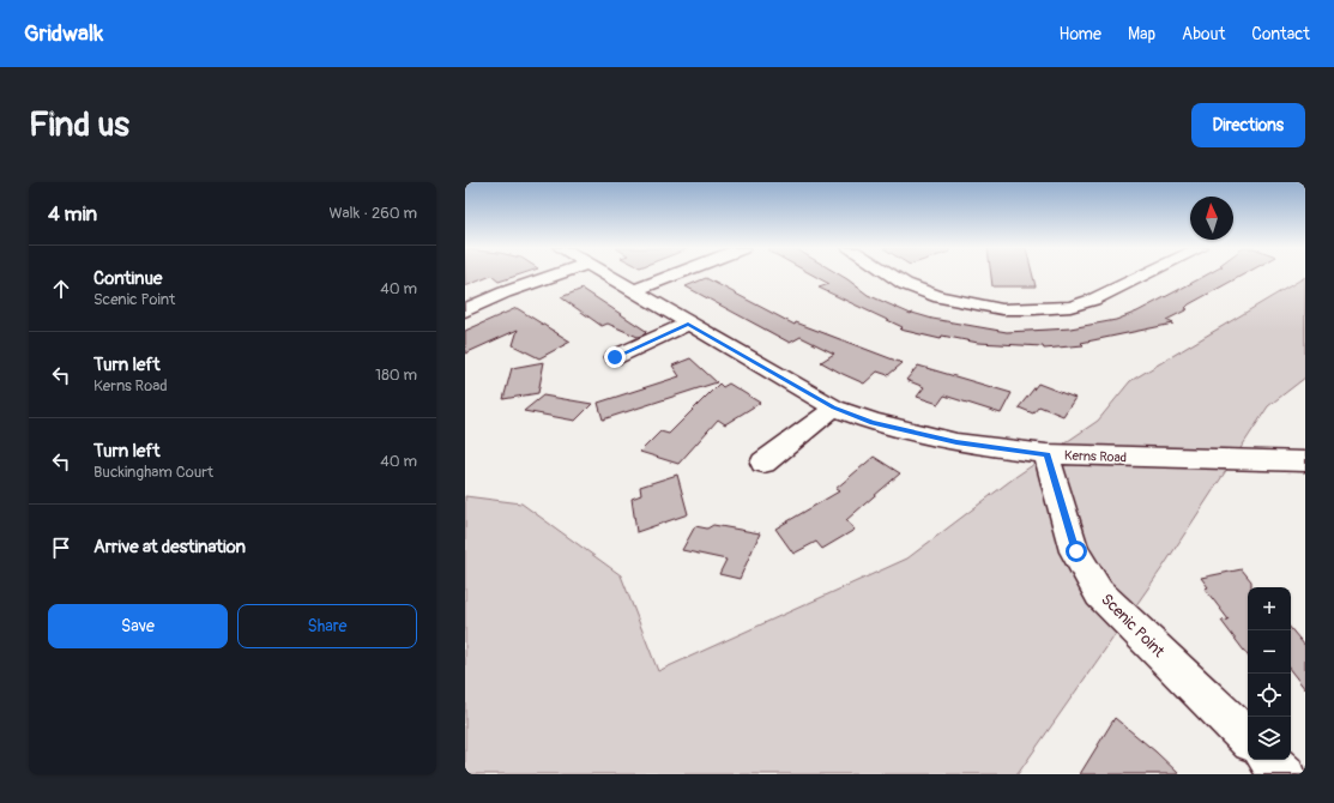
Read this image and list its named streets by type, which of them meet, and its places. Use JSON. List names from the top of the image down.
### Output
{
  "streets": {
    "street": ["Kerns Road", "Scenic Point"]
  },
  "crossings": [
    ["Kerns Road", "Scenic Point"]
  ],
  "north": "top",
  "page": {
    "header": "Gridwalk",
    "nav": [
      "Home",
      "Map",
      "About",
      "Contact"
    ],
    "buttons": [
      "Directions",
      ["Save", "Share"]
    ],
    "title": "Find us",
    "heading": ["4 min", "Walk · 260 m"],
    "list": [
      ["Continue", "Scenic Point", "40 m"],
      ["Turn left", "Kerns Road", "180 m"],
      ["Turn left", "Buckingham Court", "40 m"],
      "Arrive at destination"
    ],
    "map_buttons": ["+", "−"]
  }
}
